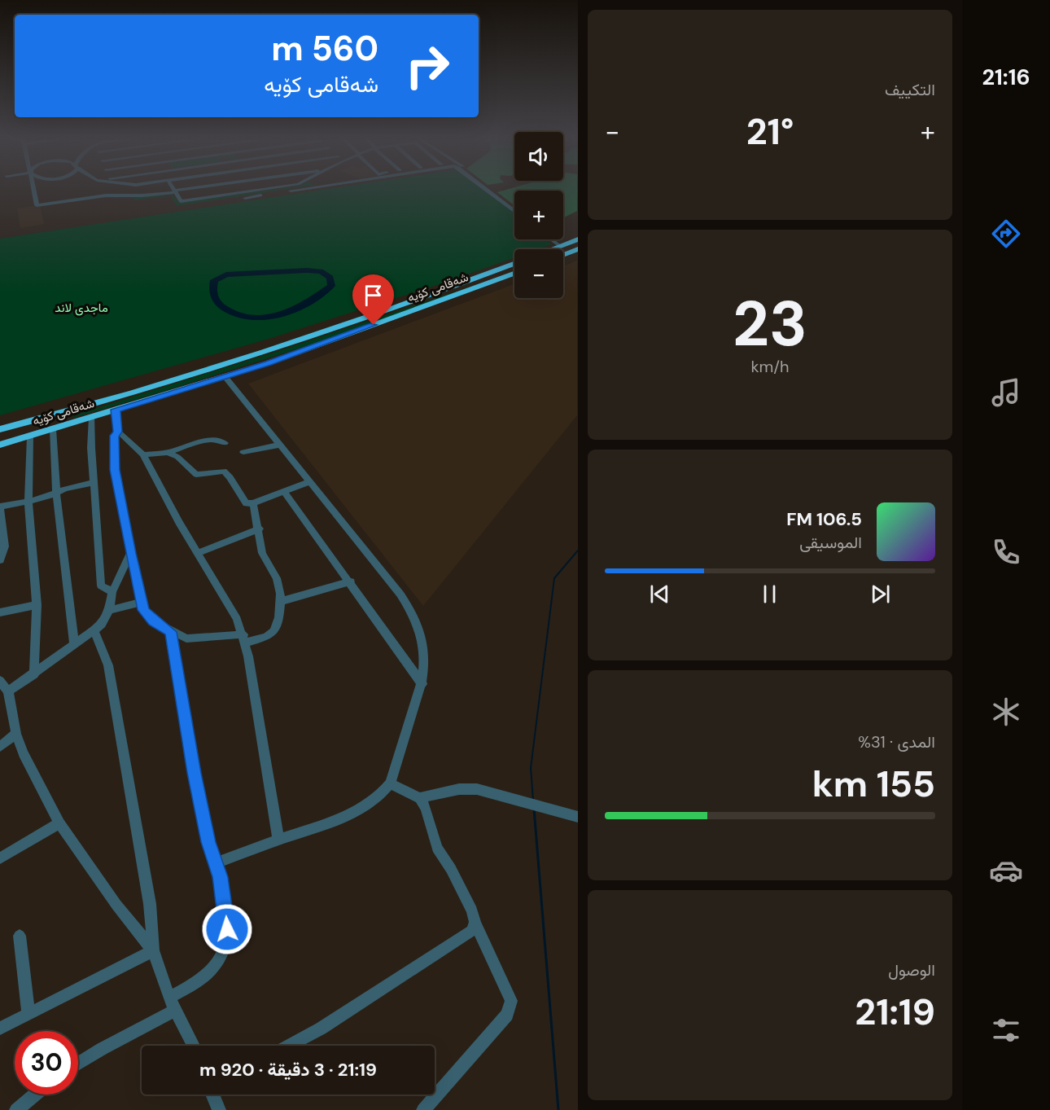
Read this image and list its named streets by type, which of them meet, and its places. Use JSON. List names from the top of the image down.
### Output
{
  "streets": {
    "highway": ["شەقامی کۆیە"]
  },
  "parks": ["ماجدی لاند"],
  "page": {
    "tabs": "21:16",
    "tile": [
      "التكييف",
      ["23", "km/h"],
      ["المدى · 31%", "155 km"],
      ["الوصول", "21:19"]
    ],
    "turn": ["560 m", "شەقامی کۆیە"],
    "heat": ["−", "21°", "+"],
    "map_buttons": ["+", "−"],
    "song": ["106.5 FM", "الموسيقى"],
    "limit": "30",
    "trip": "21:19 · 3 دقيقة · 920 m"
  }
}
